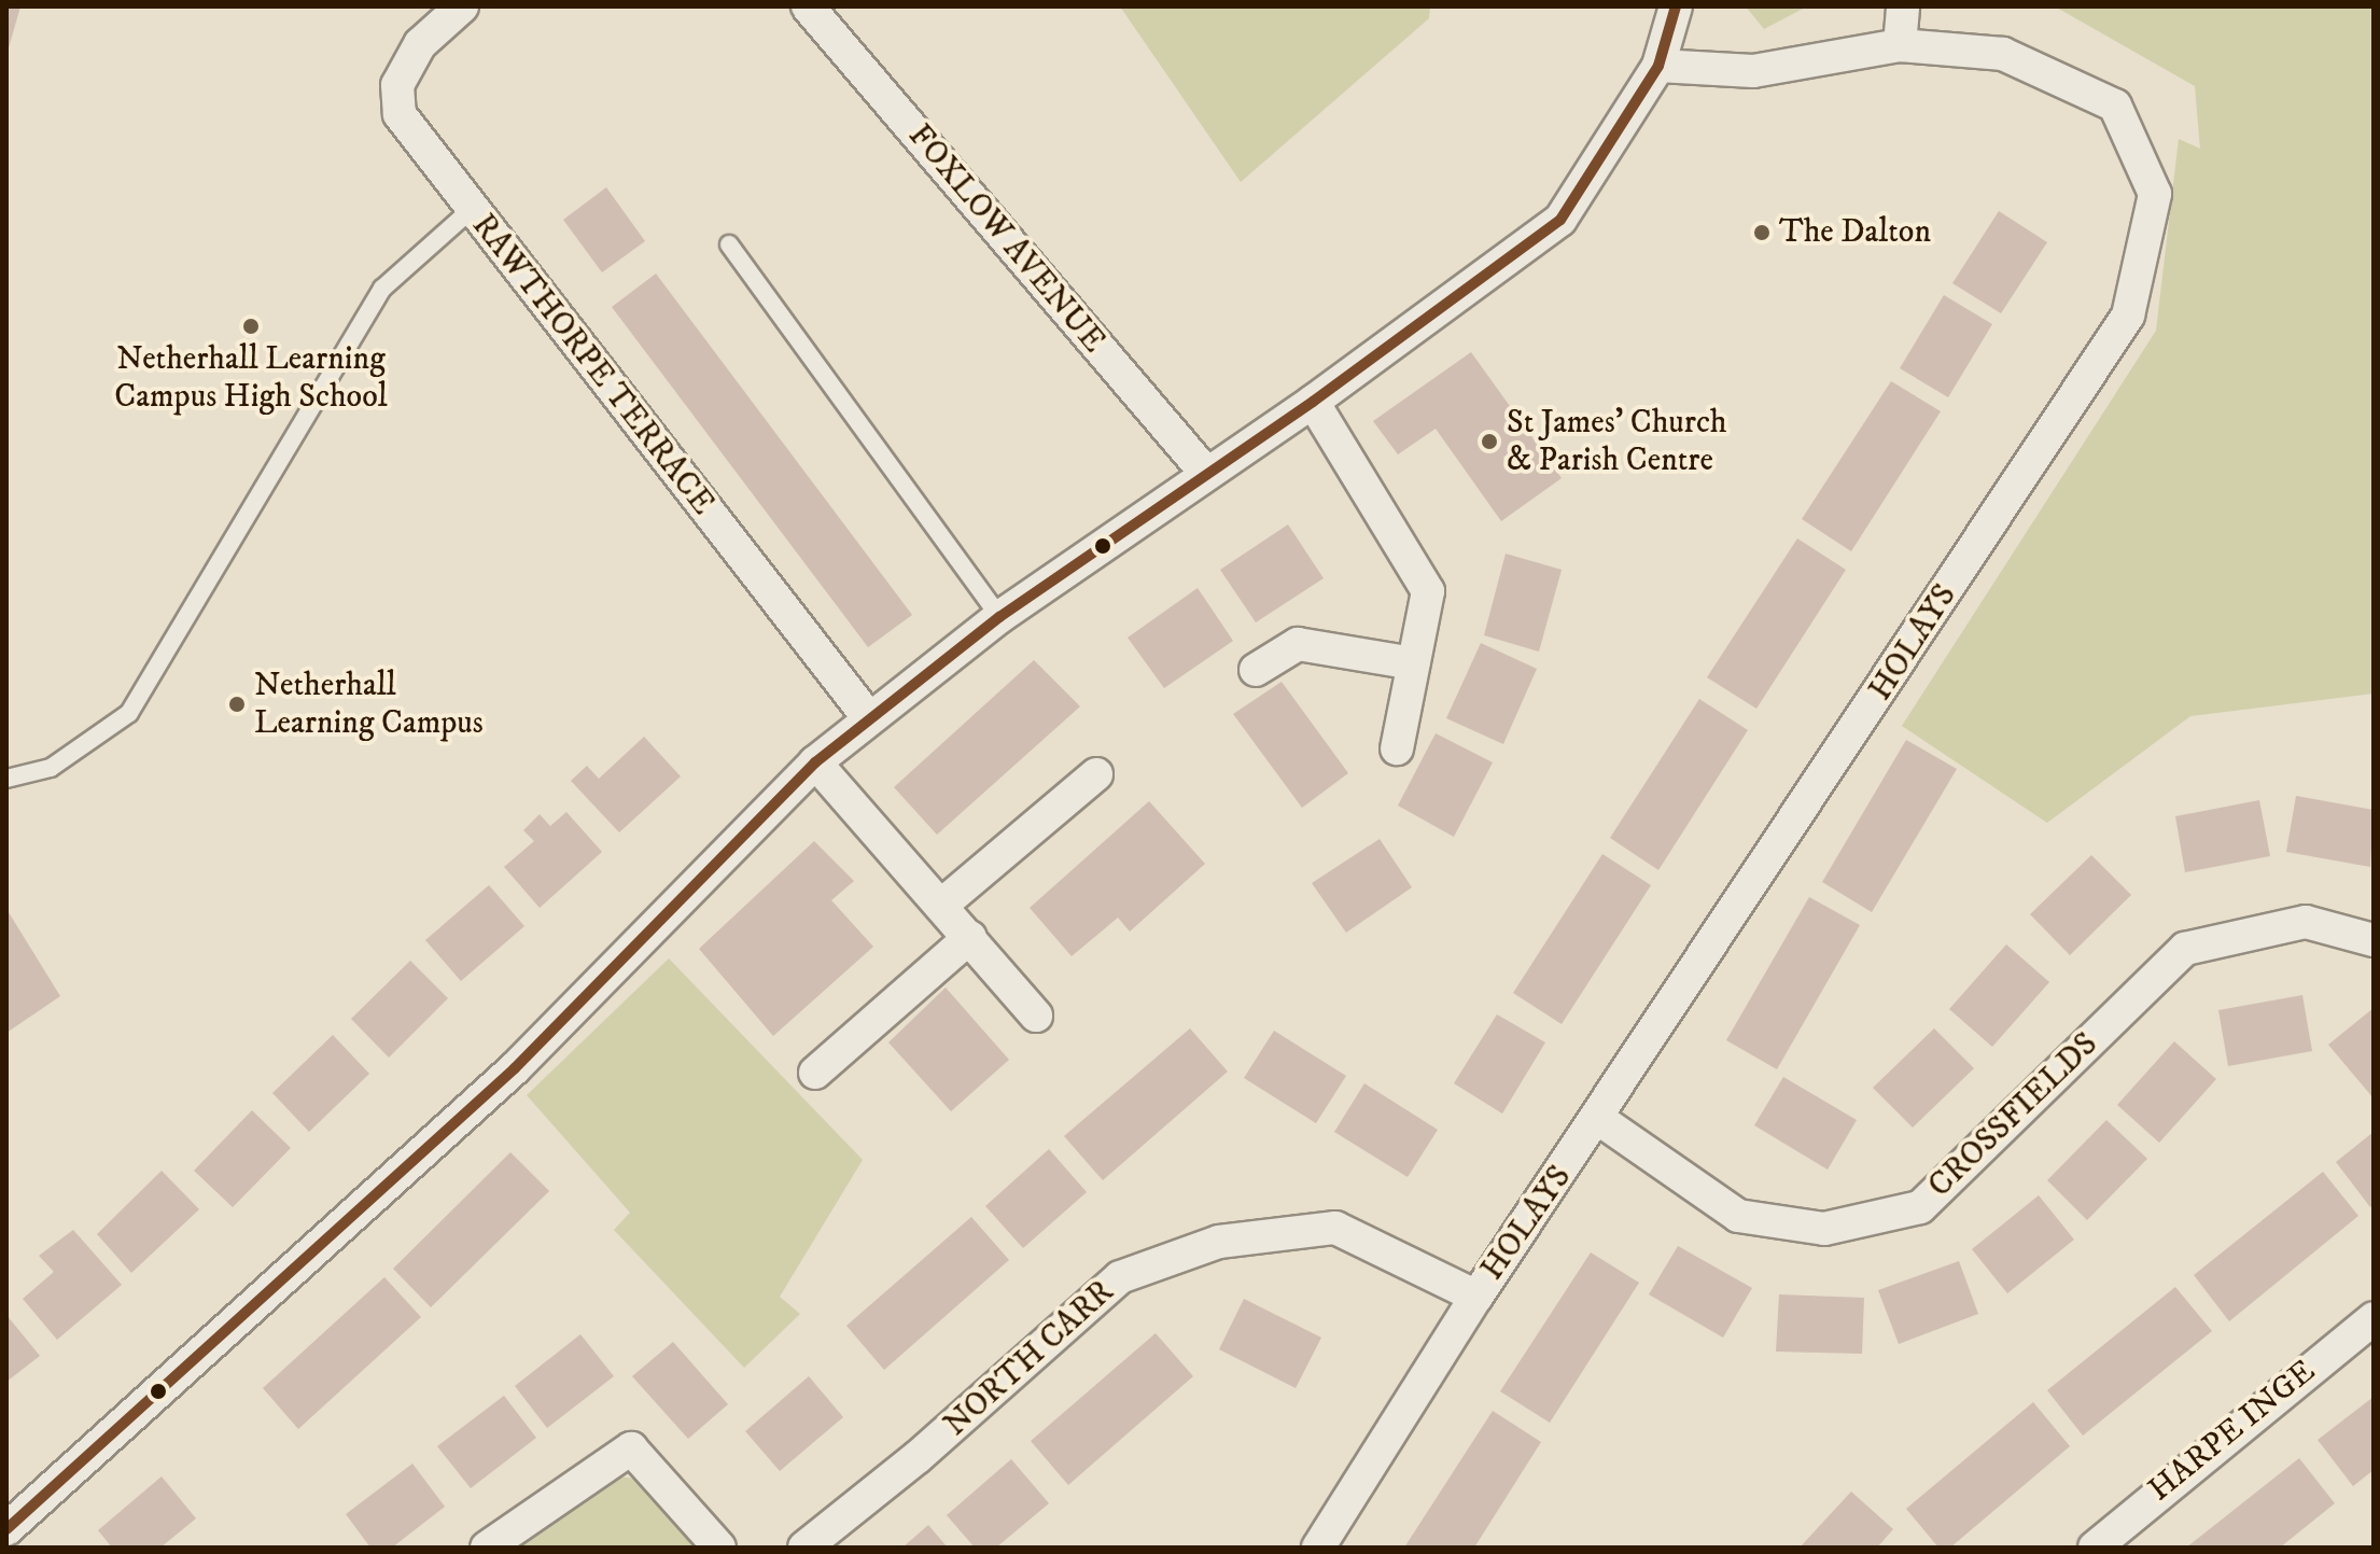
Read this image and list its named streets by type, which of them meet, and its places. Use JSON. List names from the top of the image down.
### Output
{
  "streets": {
    "street": [
      "FOXLOW AVENUE",
      "RAWTHORPE TERRACE",
      "HOLAYS",
      "CROSSFIELDS",
      "NORTH CARR",
      "HARPE INGE"
    ]
  },
  "crossings": [
    ["HOLAYS", "CROSSFIELDS"],
    ["HOLAYS", "NORTH CARR"]
  ],
  "places": [
    "The Dalton",
    "Netherhall Learning Campus High School",
    "St James' Church & Parish Centre",
    "Netherhall Learning Campus"
  ]
}
